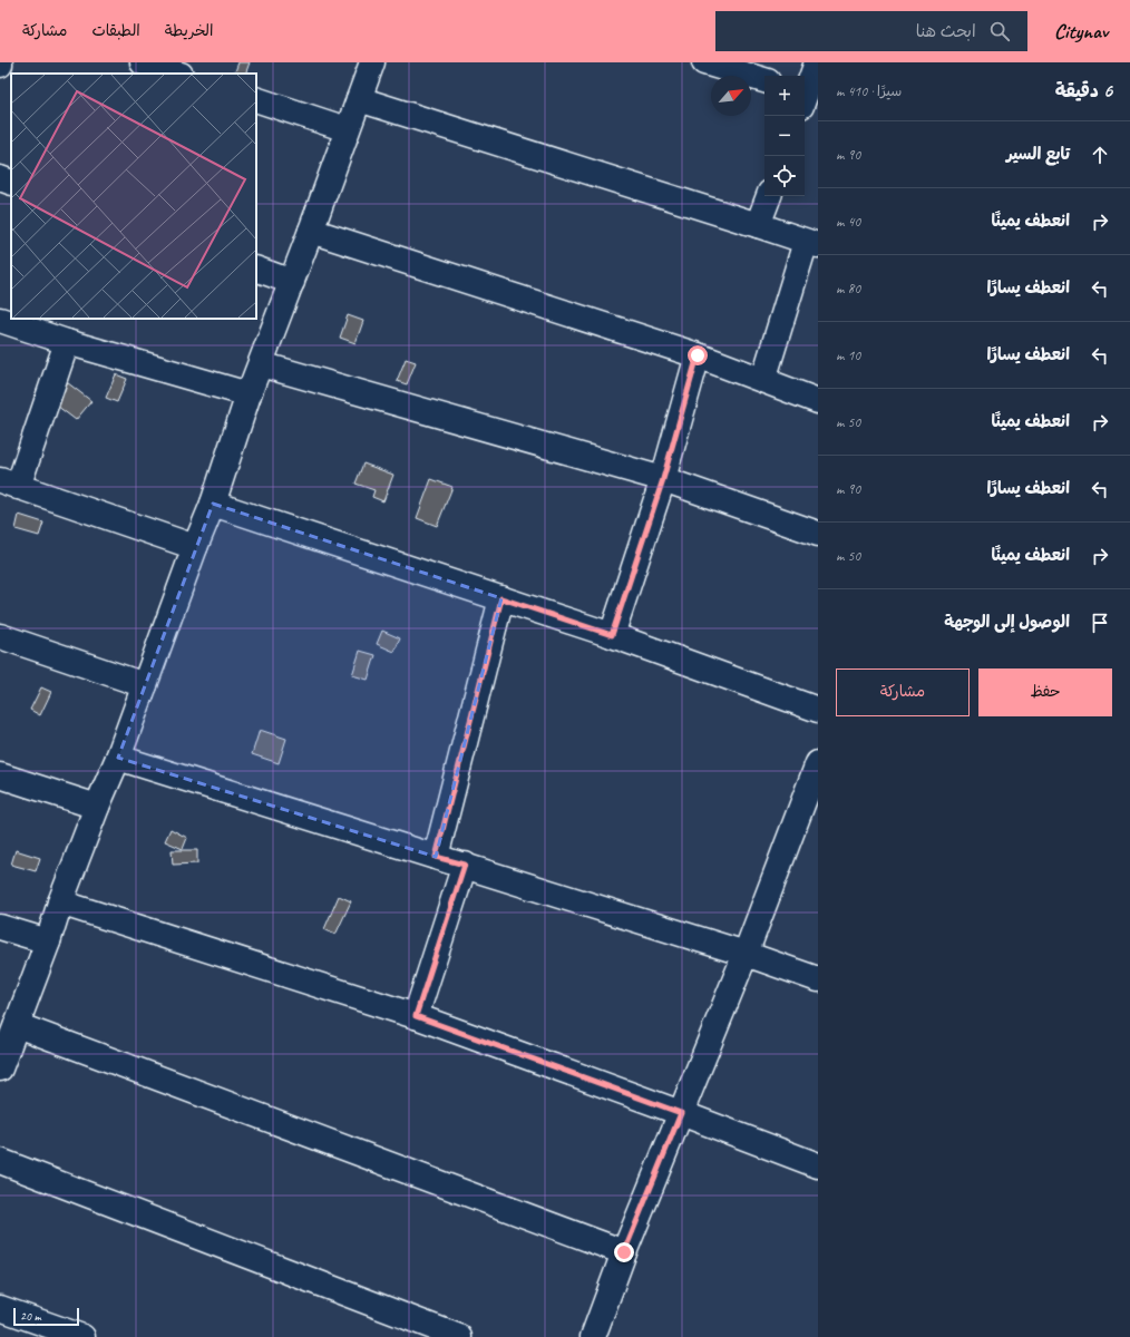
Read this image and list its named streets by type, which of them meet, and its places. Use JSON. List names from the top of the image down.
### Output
{
  "scale_bar": "20 m",
  "north": "top right",
  "page": {
    "header": "Citynav",
    "search": "ابحث هنا",
    "nav": ["الخريطة", "الطبقات", "مشاركة"],
    "heading": ["6 دقيقة", "سيرًا · 410 m"],
    "map_buttons": ["+", "−"],
    "list": [
      ["تابع السير", "90 m"],
      ["انعطف يمينًا", "40 m"],
      ["انعطف يسارًا", "80 m"],
      ["انعطف يسارًا", "10 m"],
      ["انعطف يمينًا", "50 m"],
      ["انعطف يسارًا", "90 m"],
      ["انعطف يمينًا", "50 m"],
      "الوصول إلى الوجهة"
    ],
    "buttons": ["حفظ", "مشاركة"],
    "scale": "20 m"
  }
}
